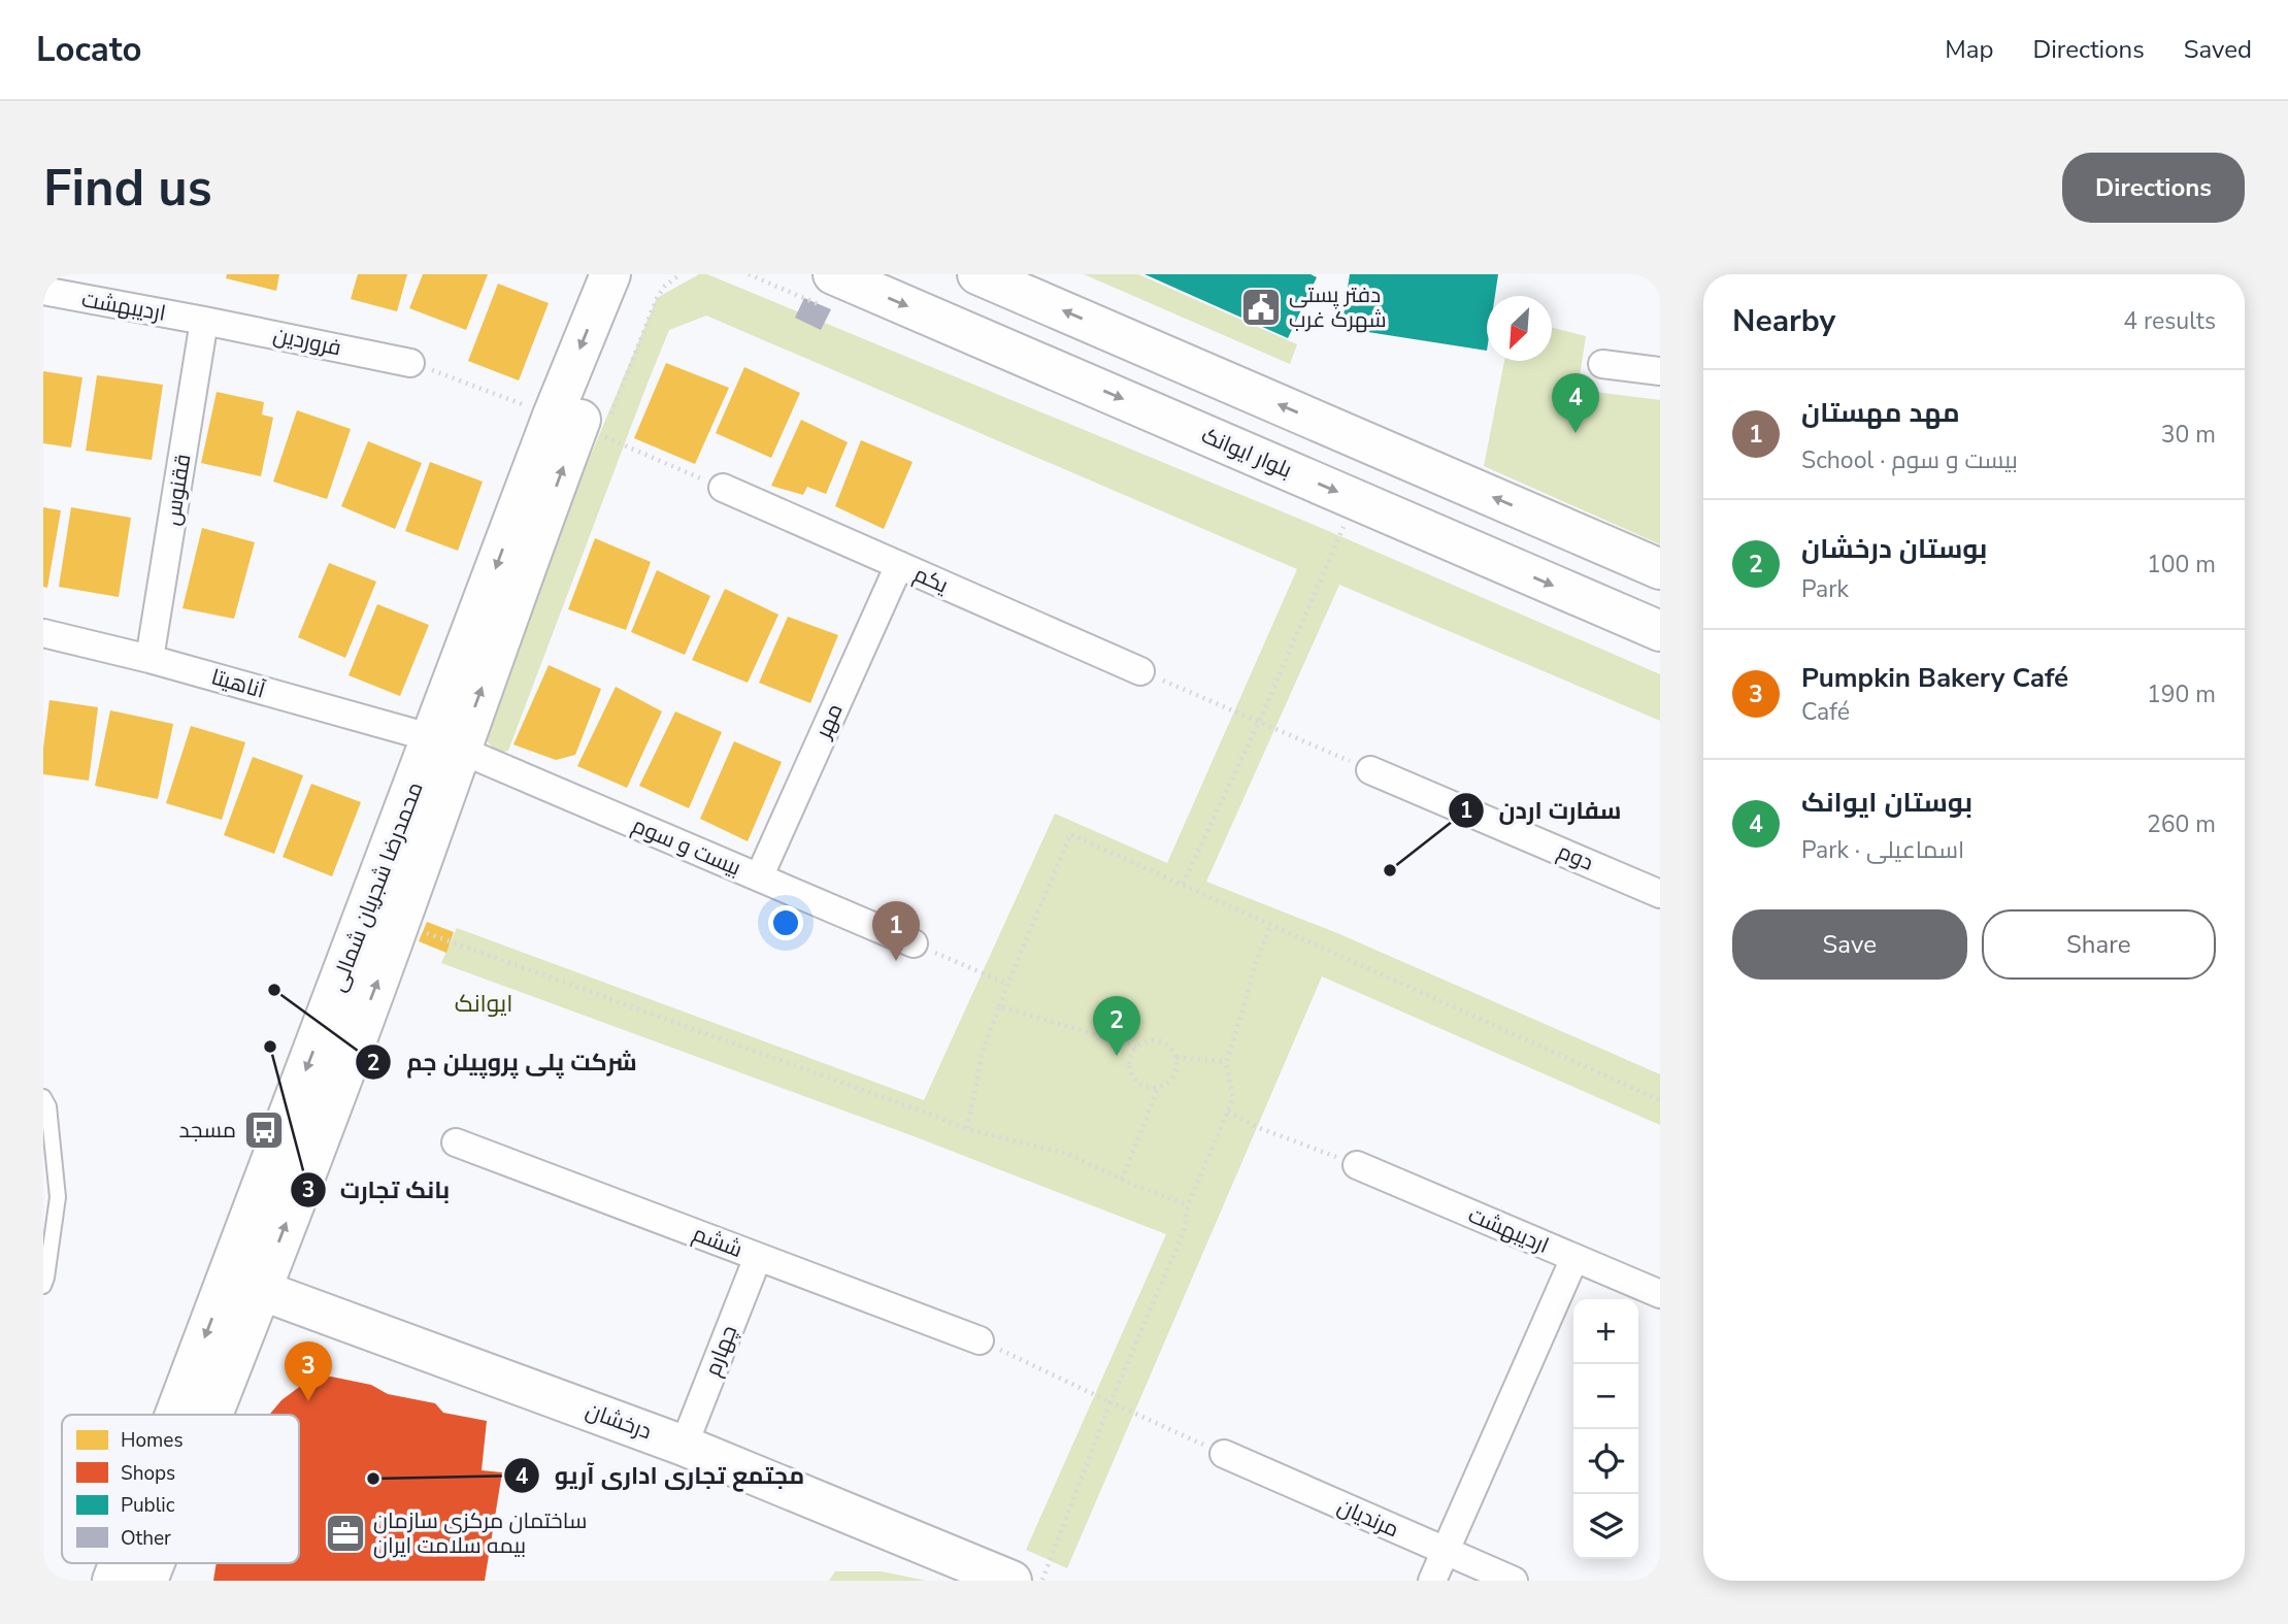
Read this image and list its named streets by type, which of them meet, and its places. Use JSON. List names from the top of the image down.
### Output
{
  "streets": {
    "street": [
      "اردیبهشت",
      "فروردین",
      "بلوار ایوانک",
      "ققنوس",
      "یکم",
      "آناهیتا",
      "مهر",
      "بیست و سوم",
      "دوم",
      "محمدرضا شجریان شمالی",
      "ششم",
      "چهارم",
      "درخشان",
      "مرنديان"
    ]
  },
  "crossings": [
    ["اردیبهشت", "فروردین"],
    ["اردیبهشت", "ققنوس"],
    ["فروردین", "ققنوس"],
    ["ققنوس", "آناهیتا"],
    ["یکم", "مهر"],
    ["آناهیتا", "بیست و سوم"],
    ["آناهیتا", "محمدرضا شجریان شمالی"],
    ["مهر", "بیست و سوم"],
    ["بیست و سوم", "محمدرضا شجریان شمالی"],
    ["محمدرضا شجریان شمالی", "درخشان"],
    ["ششم", "چهارم"],
    ["چهارم", "درخشان"]
  ],
  "districts": ["ایوانک"],
  "places": {
    "public building": ["دفتر پستی شهرک غرب"],
    "other": [
      "سفارت اردن",
      "شرکت پلی پروپیلن جم",
      "بانک تجارت",
      "مجتمع تجاری اداری آريو"
    ],
    "bus stop": ["مسجد"],
    "office": ["ساختمان مرکزی سازمان بیمه سلامت ایران"]
  },
  "legend": [
    "Homes",
    "Shops",
    "Public",
    "Other"
  ],
  "north": "bottom left",
  "page": {
    "header": "Locato",
    "nav": ["Map", "Directions", "Saved"],
    "buttons": [
      "Directions",
      ["Save", "Share"]
    ],
    "title": "Find us",
    "heading": ["Nearby", "4 results"],
    "list": [
      {
        "mark": "1",
        "name": "مهد مهستان",
        "note": "School · بیست و سوم",
        "value": "30 m"
      },
      {
        "mark": "2",
        "name": "بوستان درخشان",
        "note": "Park",
        "value": "100 m"
      },
      {
        "mark": "3",
        "name": "Pumpkin Bakery Café",
        "note": "Café",
        "value": "190 m"
      },
      {
        "mark": "4",
        "name": "بوستان ایوانک",
        "note": "Park · اسماعیلی",
        "value": "260 m"
      }
    ],
    "pins": [
      "4",
      "1",
      "2",
      "3"
    ],
    "map_buttons": ["+", "−"]
  }
}
